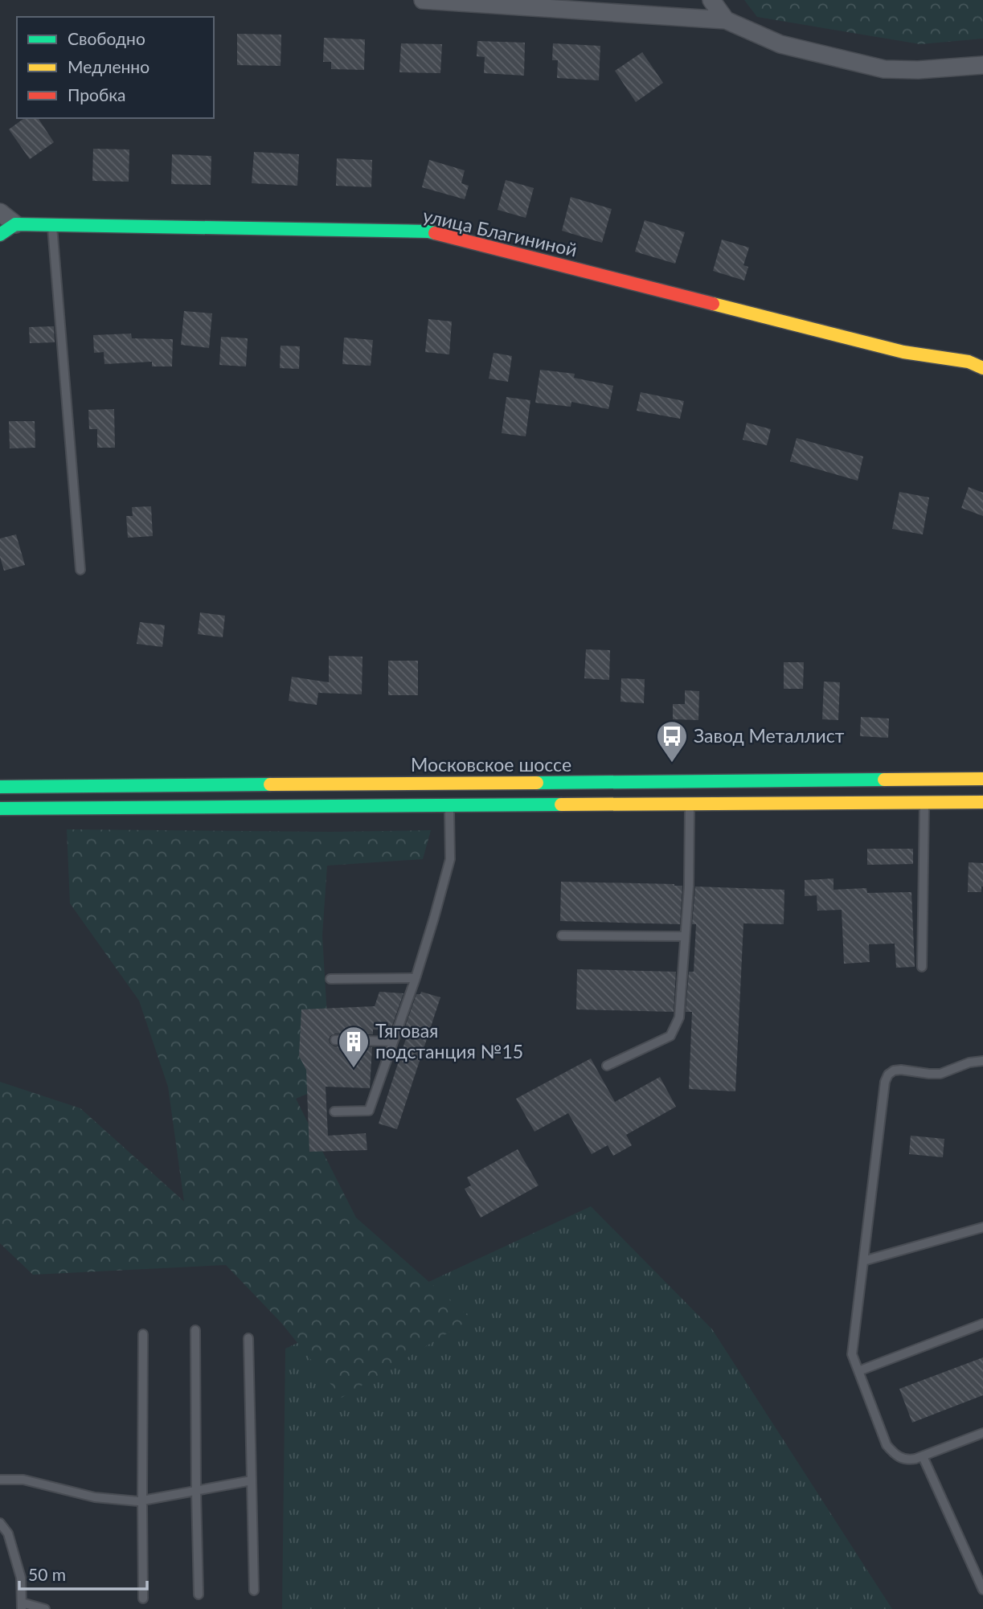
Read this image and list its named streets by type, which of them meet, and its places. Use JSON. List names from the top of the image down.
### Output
{
  "streets": {
    "main road": ["улица Благининой", "Московское шоссе"]
  },
  "places": {
    "bus stop": ["Завод Металлист"],
    "building": ["Тяговая подстанция №15"]
  },
  "legend": ["Свободно", "Медленно", "Пробка"],
  "scale_bar": "50 m"
}
